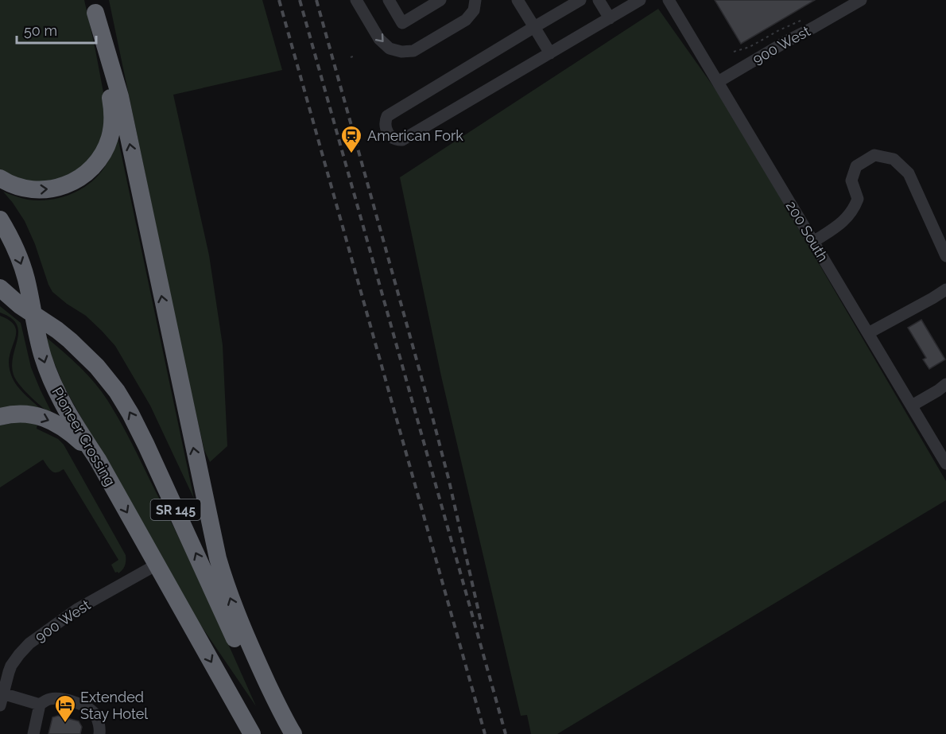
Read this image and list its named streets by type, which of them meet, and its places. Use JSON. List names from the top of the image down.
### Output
{
  "streets": {
    "highway": ["Pioneer Crossing", "SR 145"],
    "street": ["900 West", "200 South"]
  },
  "crossings": [
    ["900 West", "200 South"],
    ["900 West", "Pioneer Crossing"],
    ["Pioneer Crossing", "SR 145"]
  ],
  "places": {
    "station": ["American Fork"],
    "hotel": ["Extended Stay Hotel"]
  },
  "scale_bar": "50 m"
}
